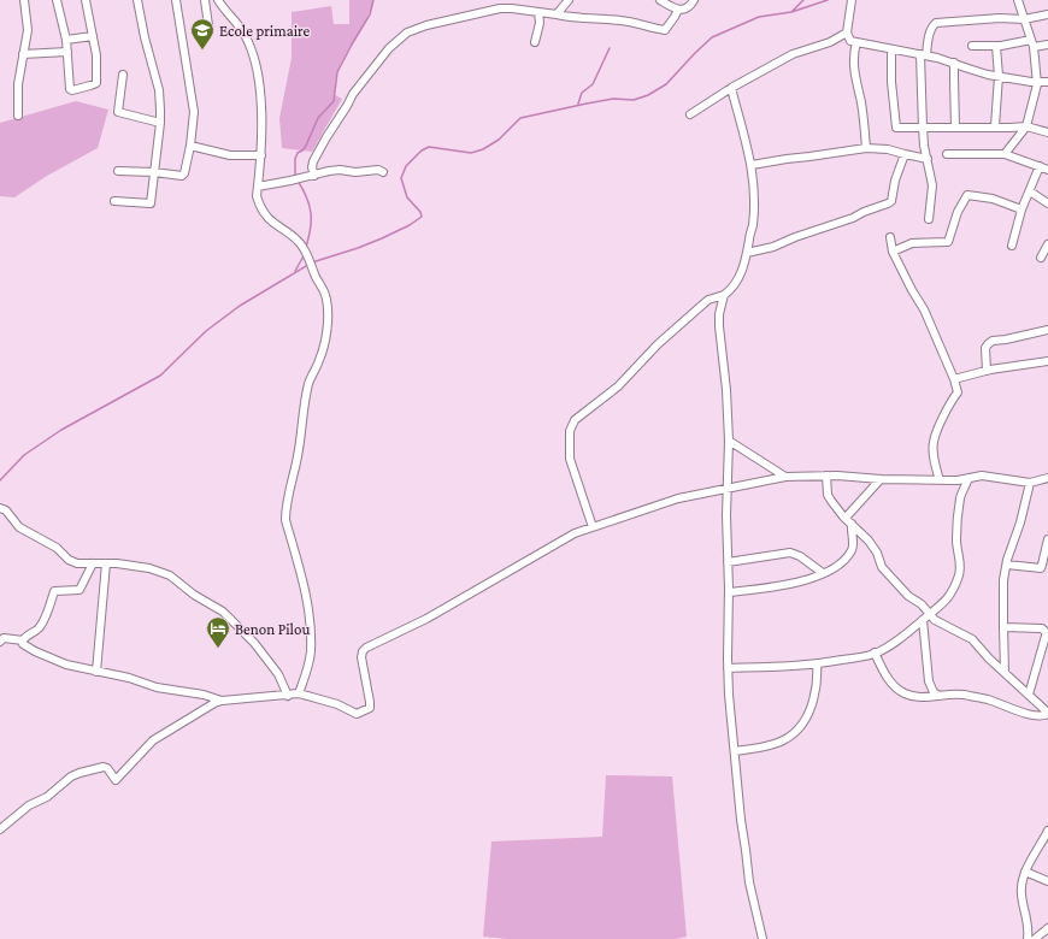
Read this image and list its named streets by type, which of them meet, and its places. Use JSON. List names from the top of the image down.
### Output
{
  "places": {
    "school or university": ["Ecole primaire"],
    "hotel": ["Benon Pilou"]
  }
}
